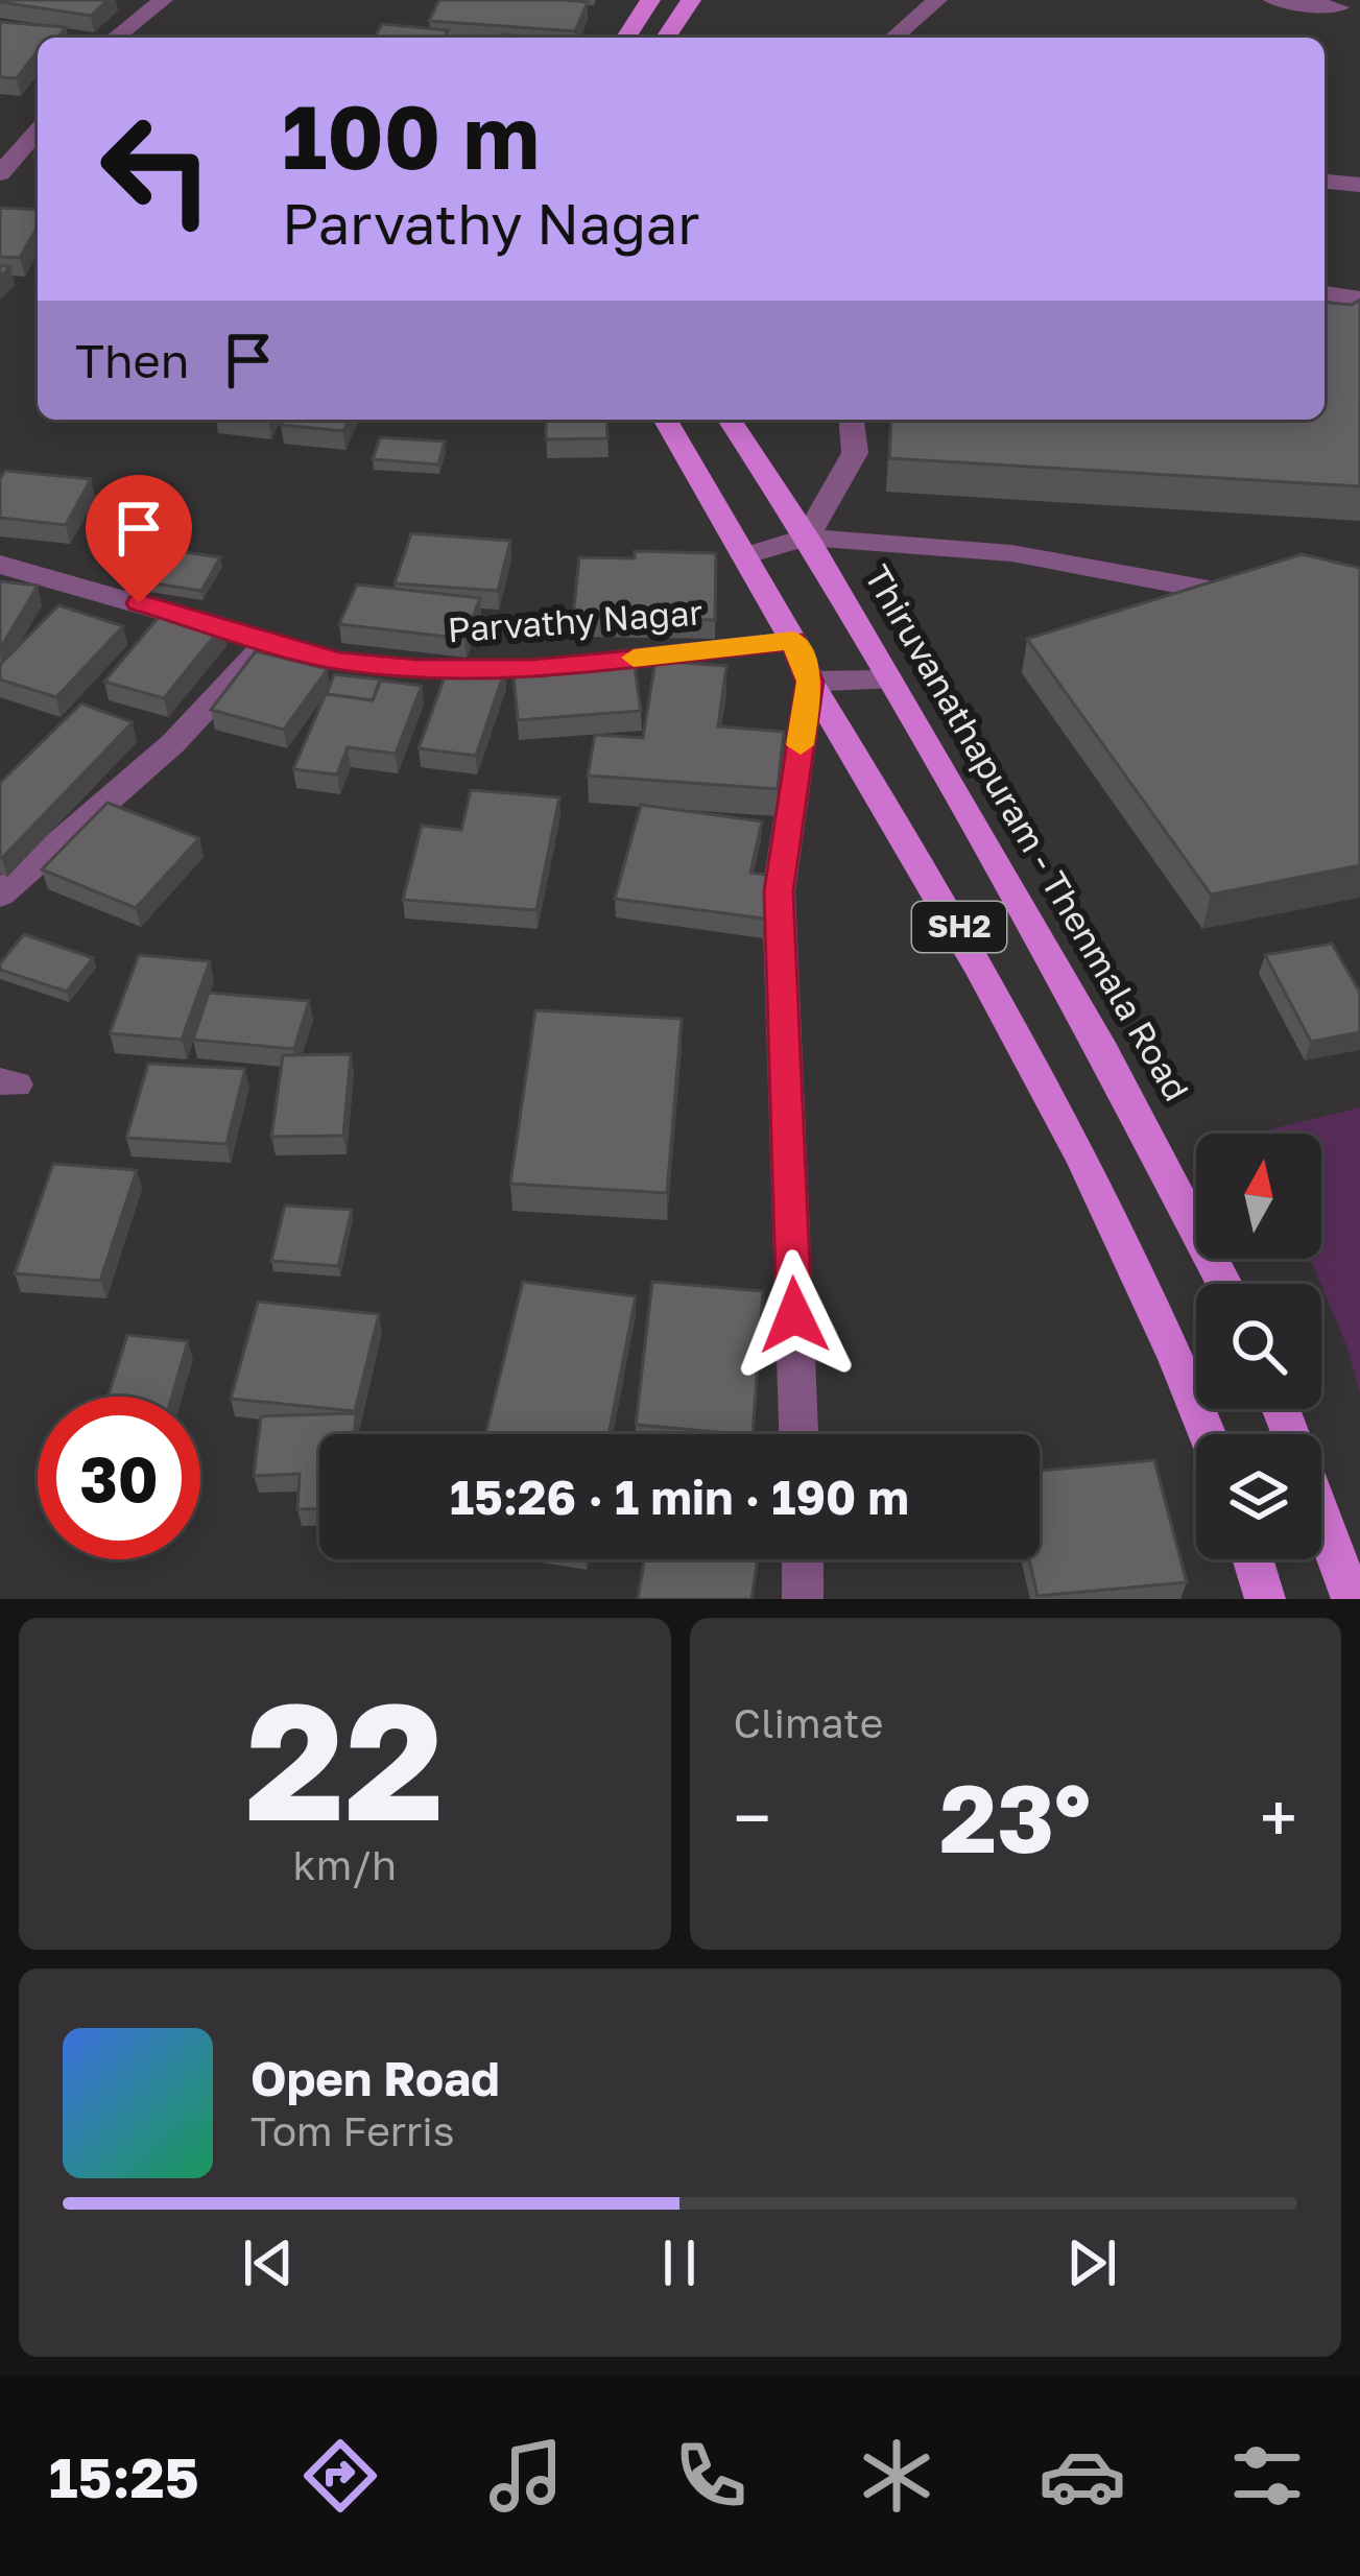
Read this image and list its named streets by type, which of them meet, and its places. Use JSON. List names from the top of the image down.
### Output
{
  "streets": {
    "main road": ["Thiruvanathapuram - Thenmala Road", "SH2"],
    "street": ["Parvathy Nagar"]
  },
  "crossings": [
    ["Parvathy Nagar", "SH2"]
  ],
  "north": "top",
  "page": {
    "turn": ["100 m", "Parvathy Nagar"],
    "then": "Then",
    "limit": "30",
    "trip": "15:26 · 1 min · 190 m",
    "tile": [
      ["22", "km/h"],
      "Climate"
    ],
    "heat": ["−", "23°", "+"],
    "song": ["Open Road", "Tom Ferris"],
    "tabs": "15:25"
  }
}
